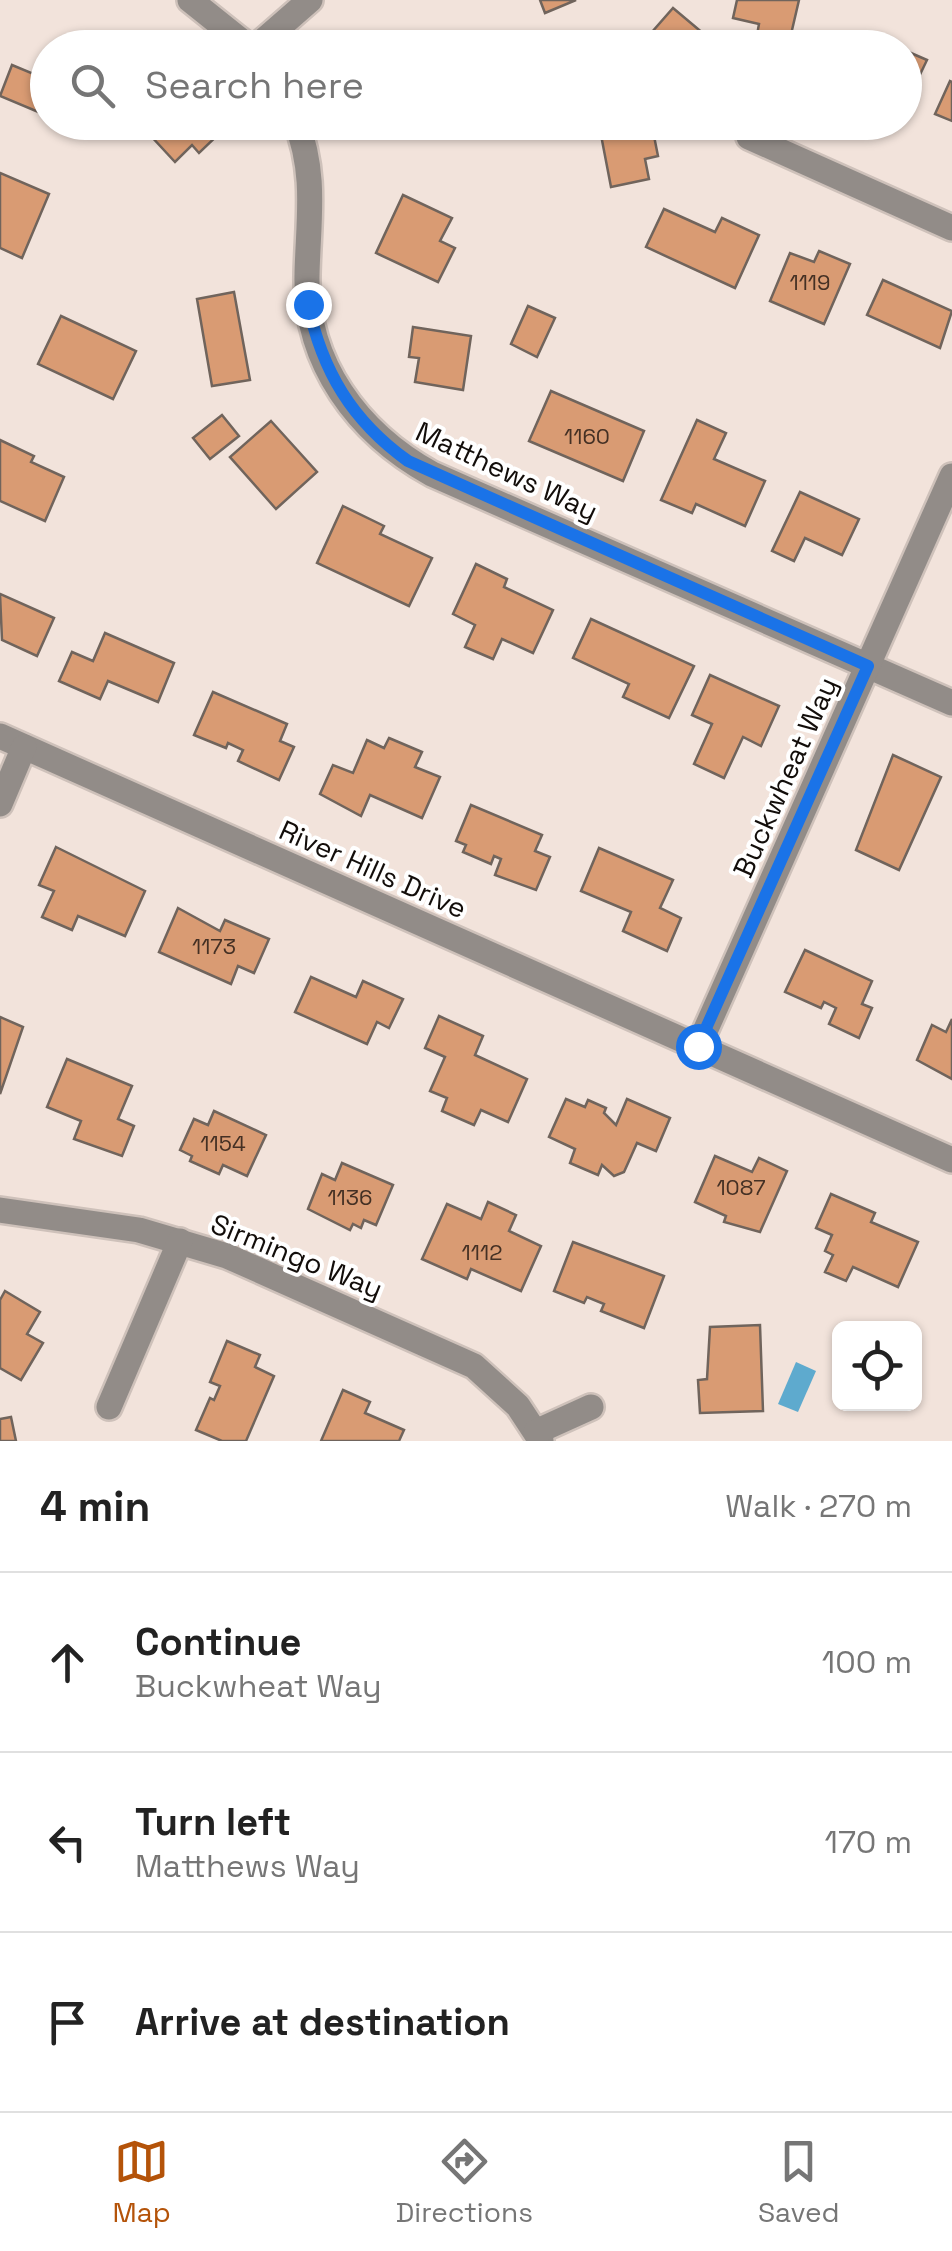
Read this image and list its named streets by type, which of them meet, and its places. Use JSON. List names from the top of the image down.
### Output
{
  "streets": {
    "street": [
      "Matthews Way",
      "Buckwheat Way",
      "River Hills Drive",
      "Sirmingo Way"
    ]
  },
  "crossings": [
    ["Matthews Way", "Buckwheat Way"],
    ["Buckwheat Way", "River Hills Drive"]
  ],
  "house_numbers": [
    "1119",
    "1160",
    "1173",
    "1154",
    "1087",
    "1136",
    "1112"
  ],
  "page": {
    "search": "Search here",
    "heading": ["4 min", "Walk · 270 m"],
    "list": [
      ["Continue", "Buckwheat Way", "100 m"],
      ["Turn left", "Matthews Way", "170 m"],
      "Arrive at destination"
    ],
    "nav": ["Map", "Directions", "Saved"]
  }
}
